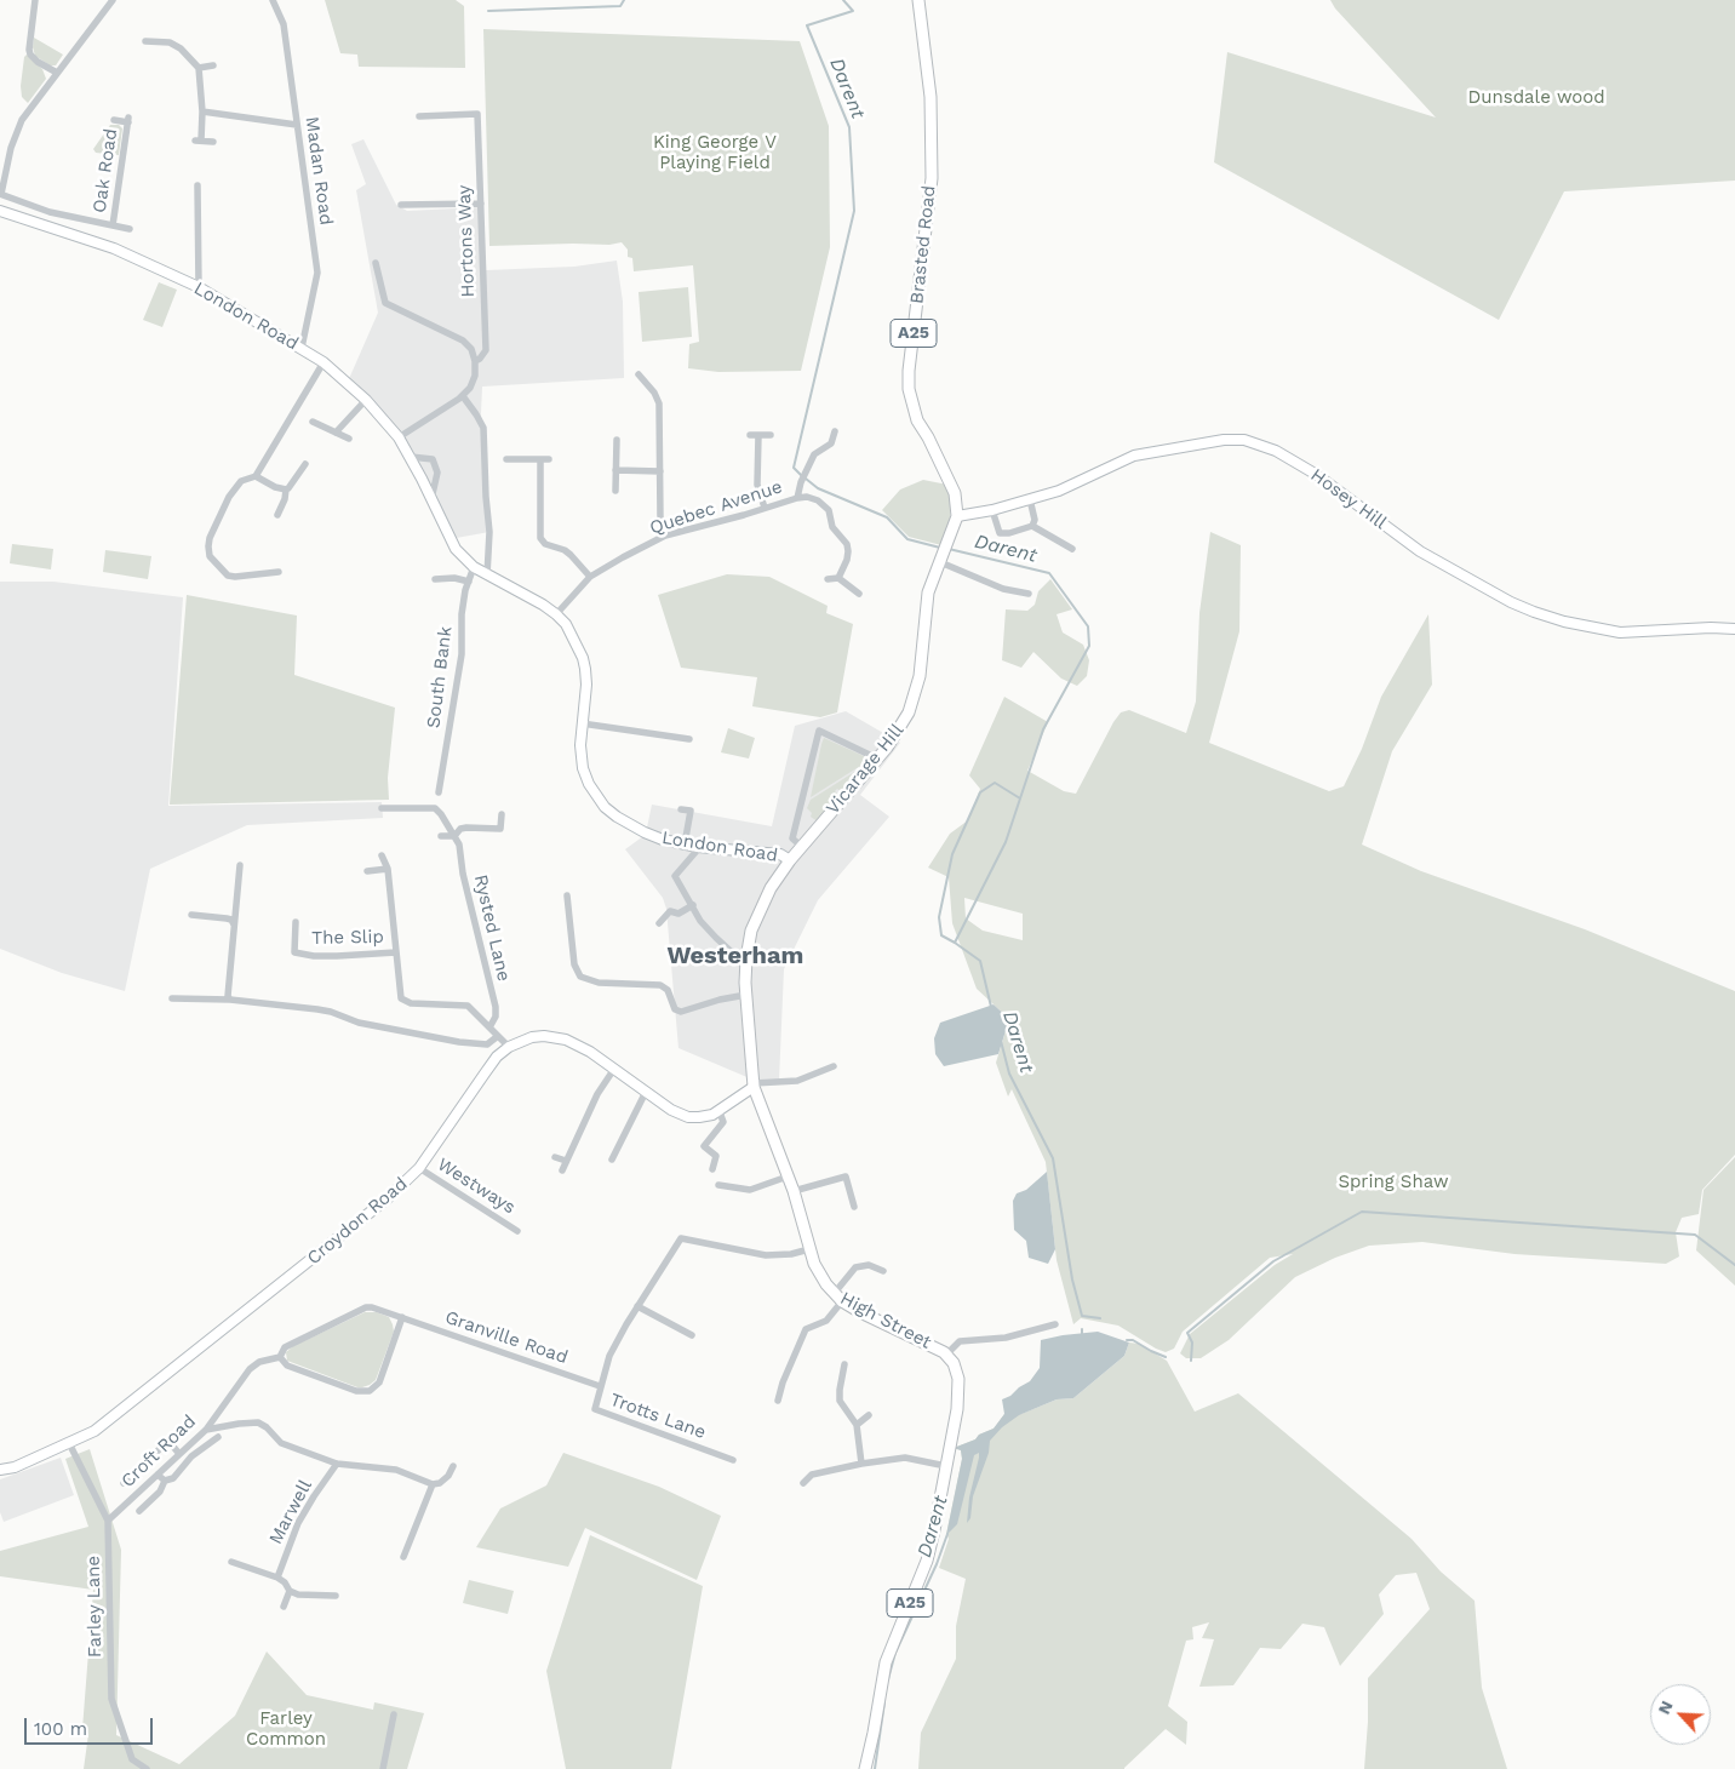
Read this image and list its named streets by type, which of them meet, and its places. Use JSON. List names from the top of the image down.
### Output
{
  "streets": {
    "main road": [
      "Brasted Road",
      "London Road",
      "A25",
      "Hosey Hill",
      "Vicarage Hill",
      "Croydon Road",
      "High Street"
    ],
    "street": [
      "Oak Road",
      "Madan Road",
      "Hortons Way",
      "Quebec Avenue",
      "South Bank",
      "Rysted Lane",
      "The Slip",
      "Westways",
      "Granville Road",
      "Trotts Lane",
      "Croft Road",
      "Marwell",
      "Farley Lane"
    ]
  },
  "crossings": [
    ["Madan Road", "London Road"],
    ["Brasted Road", "Hosey Hill"],
    ["Brasted Road", "Vicarage Hill"],
    ["London Road", "Quebec Avenue"],
    ["London Road", "South Bank"],
    ["London Road", "Vicarage Hill"],
    ["Hosey Hill", "Vicarage Hill"],
    ["Vicarage Hill", "High Street"],
    ["Westways", "Croydon Road"],
    ["Croydon Road", "High Street"],
    ["Croydon Road", "Farley Lane"],
    ["Granville Road", "Trotts Lane"],
    ["Granville Road", "Croft Road"],
    ["Croft Road", "Farley Lane"]
  ],
  "districts": ["Westerham"],
  "water": ["Darent"],
  "parks": [
    "Dunsdale wood",
    "King George V Playing Field",
    "Spring Shaw",
    "Farley Common"
  ],
  "scale_bar": "100 m",
  "north": "top left"
}
